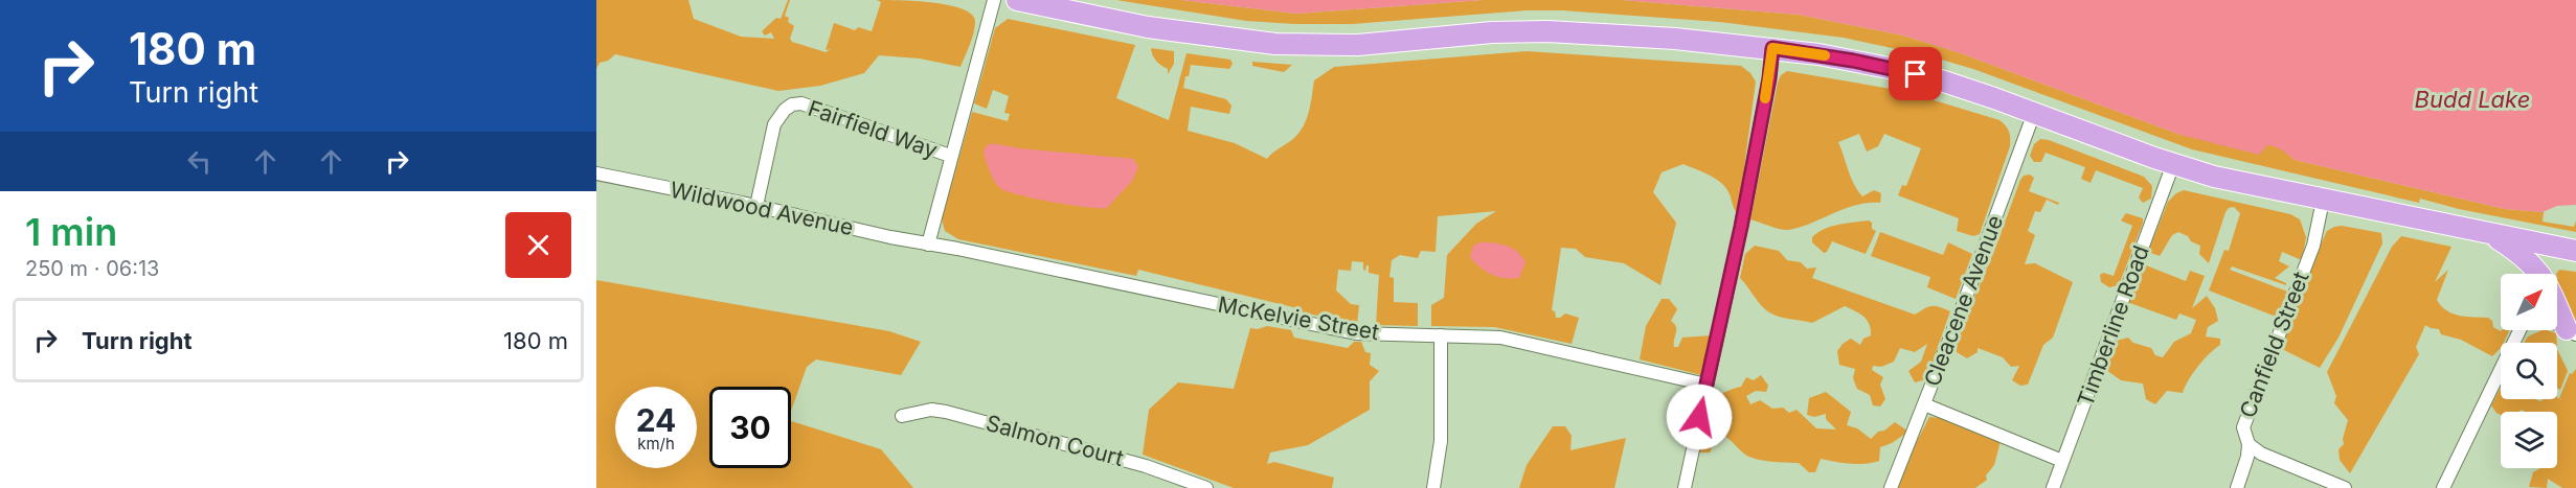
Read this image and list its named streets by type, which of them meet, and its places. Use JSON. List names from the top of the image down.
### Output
{
  "streets": {
    "street": [
      "Fairfield Way",
      "Wildwood Avenue",
      "Cleacene Avenue",
      "McKelvie Street",
      "Timberline Road",
      "Canfield Street",
      "Salmon Court"
    ]
  },
  "crossings": [
    ["Fairfield Way", "Wildwood Avenue"],
    ["Wildwood Avenue", "McKelvie Street"]
  ],
  "water": ["Budd Lake"],
  "north": "top right",
  "page": {
    "turn": ["180 m", "Turn right"],
    "heading": ["1 min", "250 m · 06:13"],
    "list": [
      {
        "name": "Turn right",
        "value": "180 m"
      }
    ],
    "speed": "24 km/h",
    "limit": "30"
  }
}
